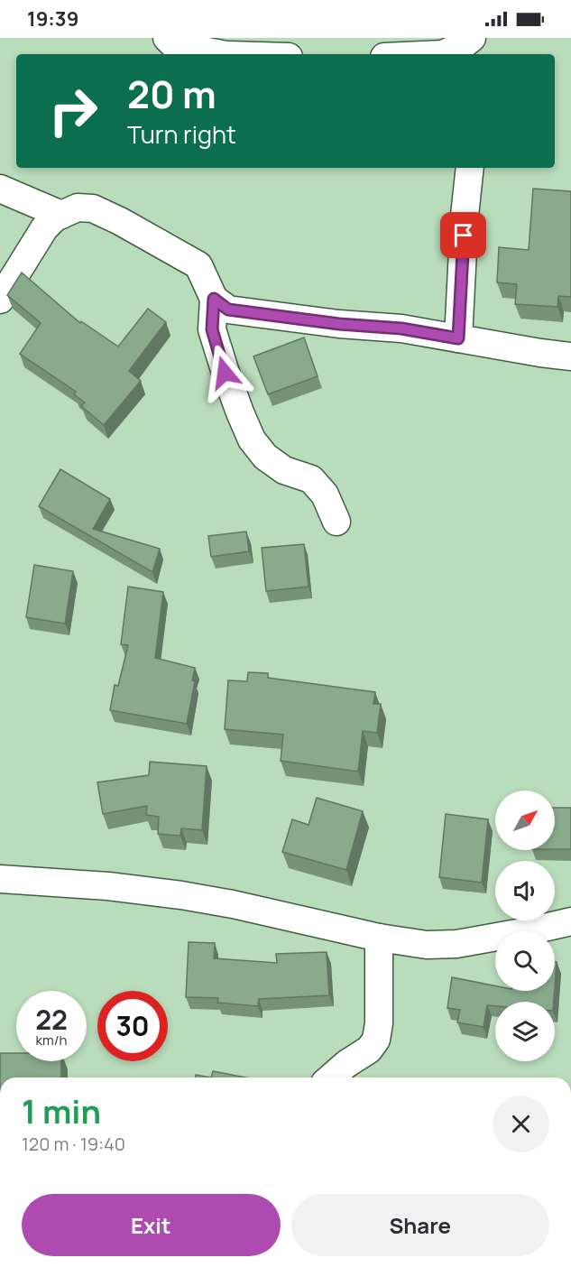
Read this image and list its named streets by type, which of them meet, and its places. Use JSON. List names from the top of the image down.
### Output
{
  "north": "top right",
  "page": {
    "status": "19:39",
    "turn": ["20 m", "Turn right"],
    "speed": "22 km/h",
    "limit": "30",
    "heading": ["1 min", "120 m · 19:40"],
    "buttons": ["Exit", "Share"]
  }
}
